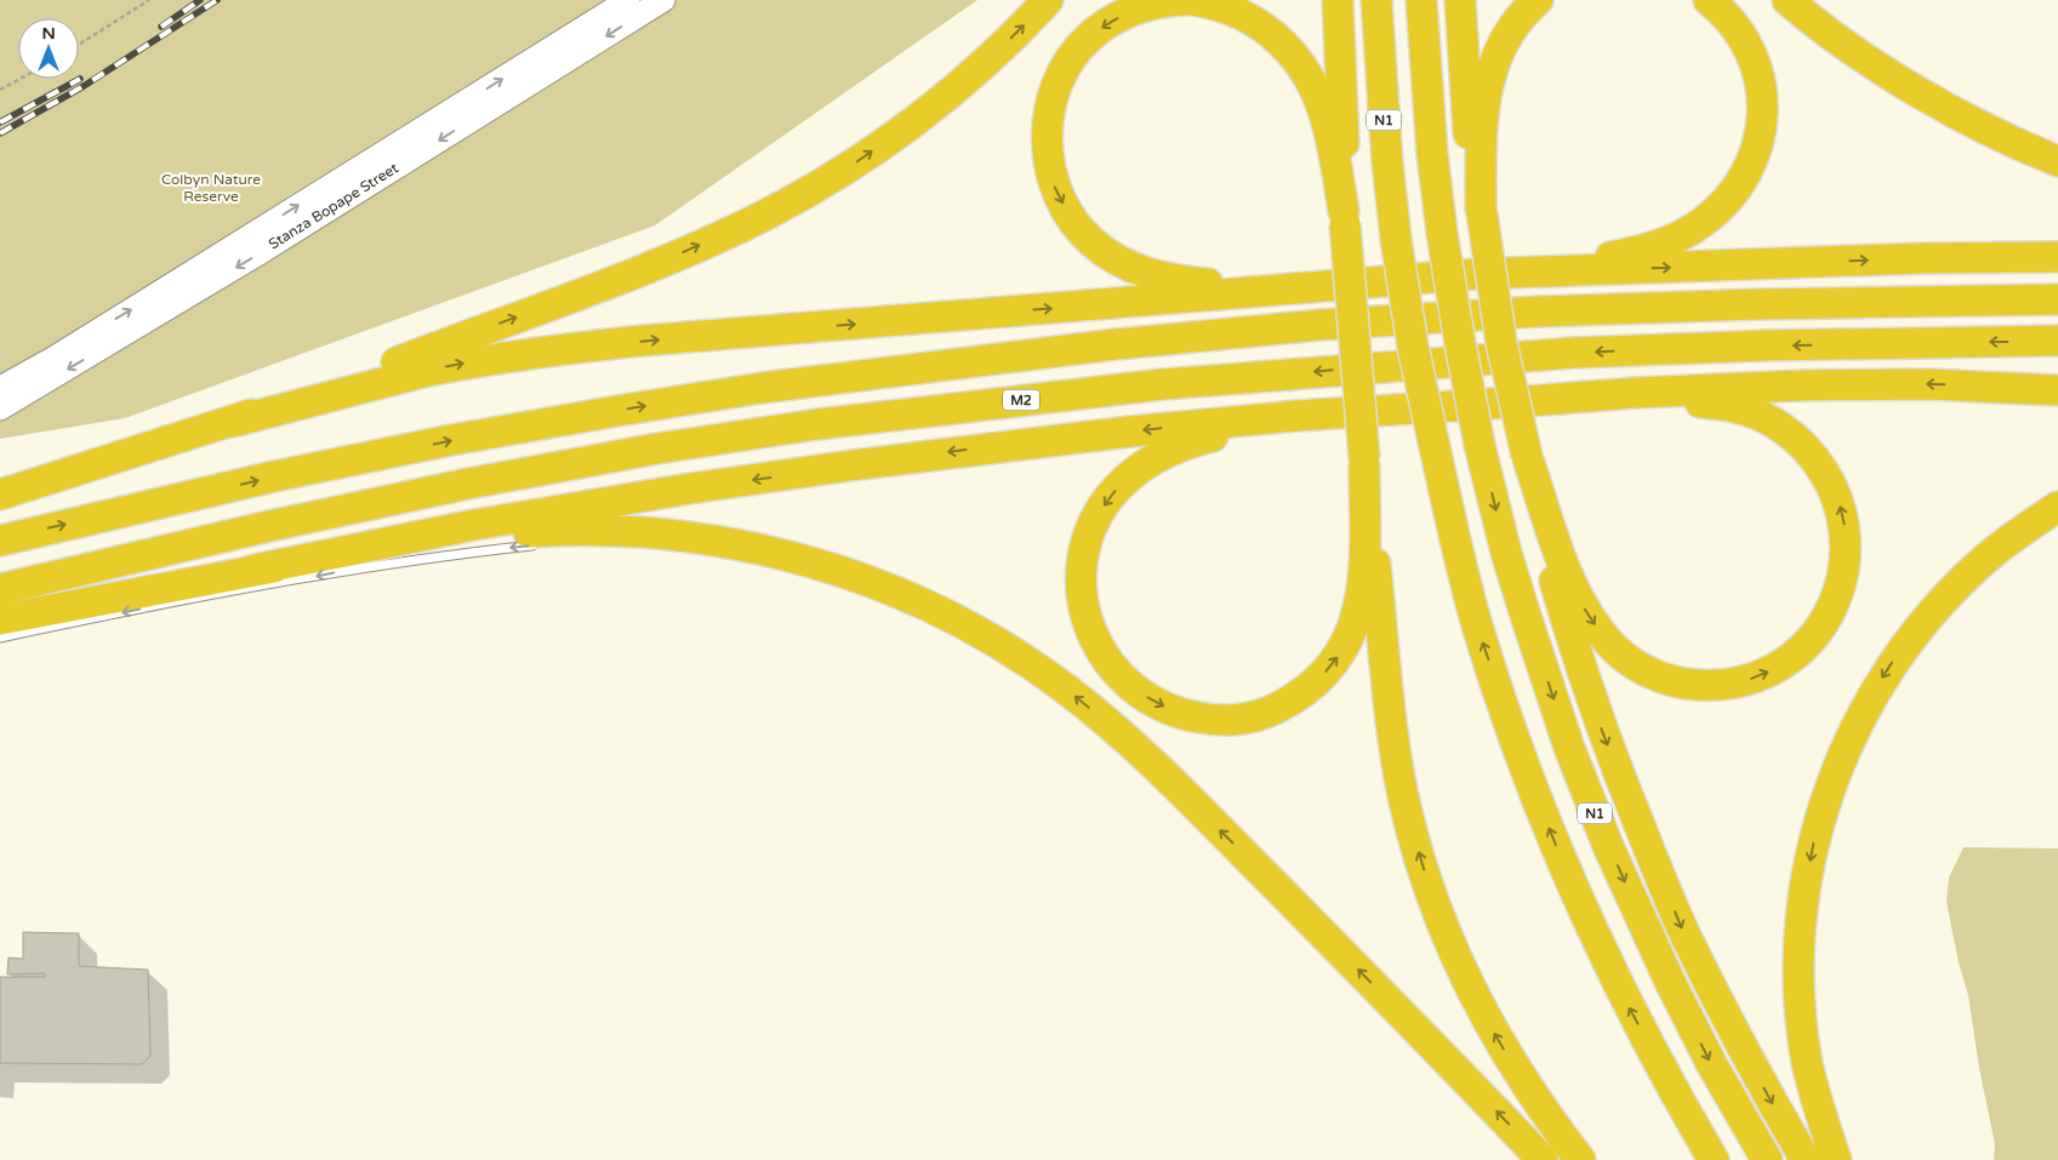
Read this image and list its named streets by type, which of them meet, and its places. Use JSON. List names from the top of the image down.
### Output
{
  "streets": {
    "highway": ["N1", "M2"],
    "main road": ["Stanza Bopape Street"]
  },
  "parks": ["Colbyn Nature Reserve"],
  "north": "top"
}
